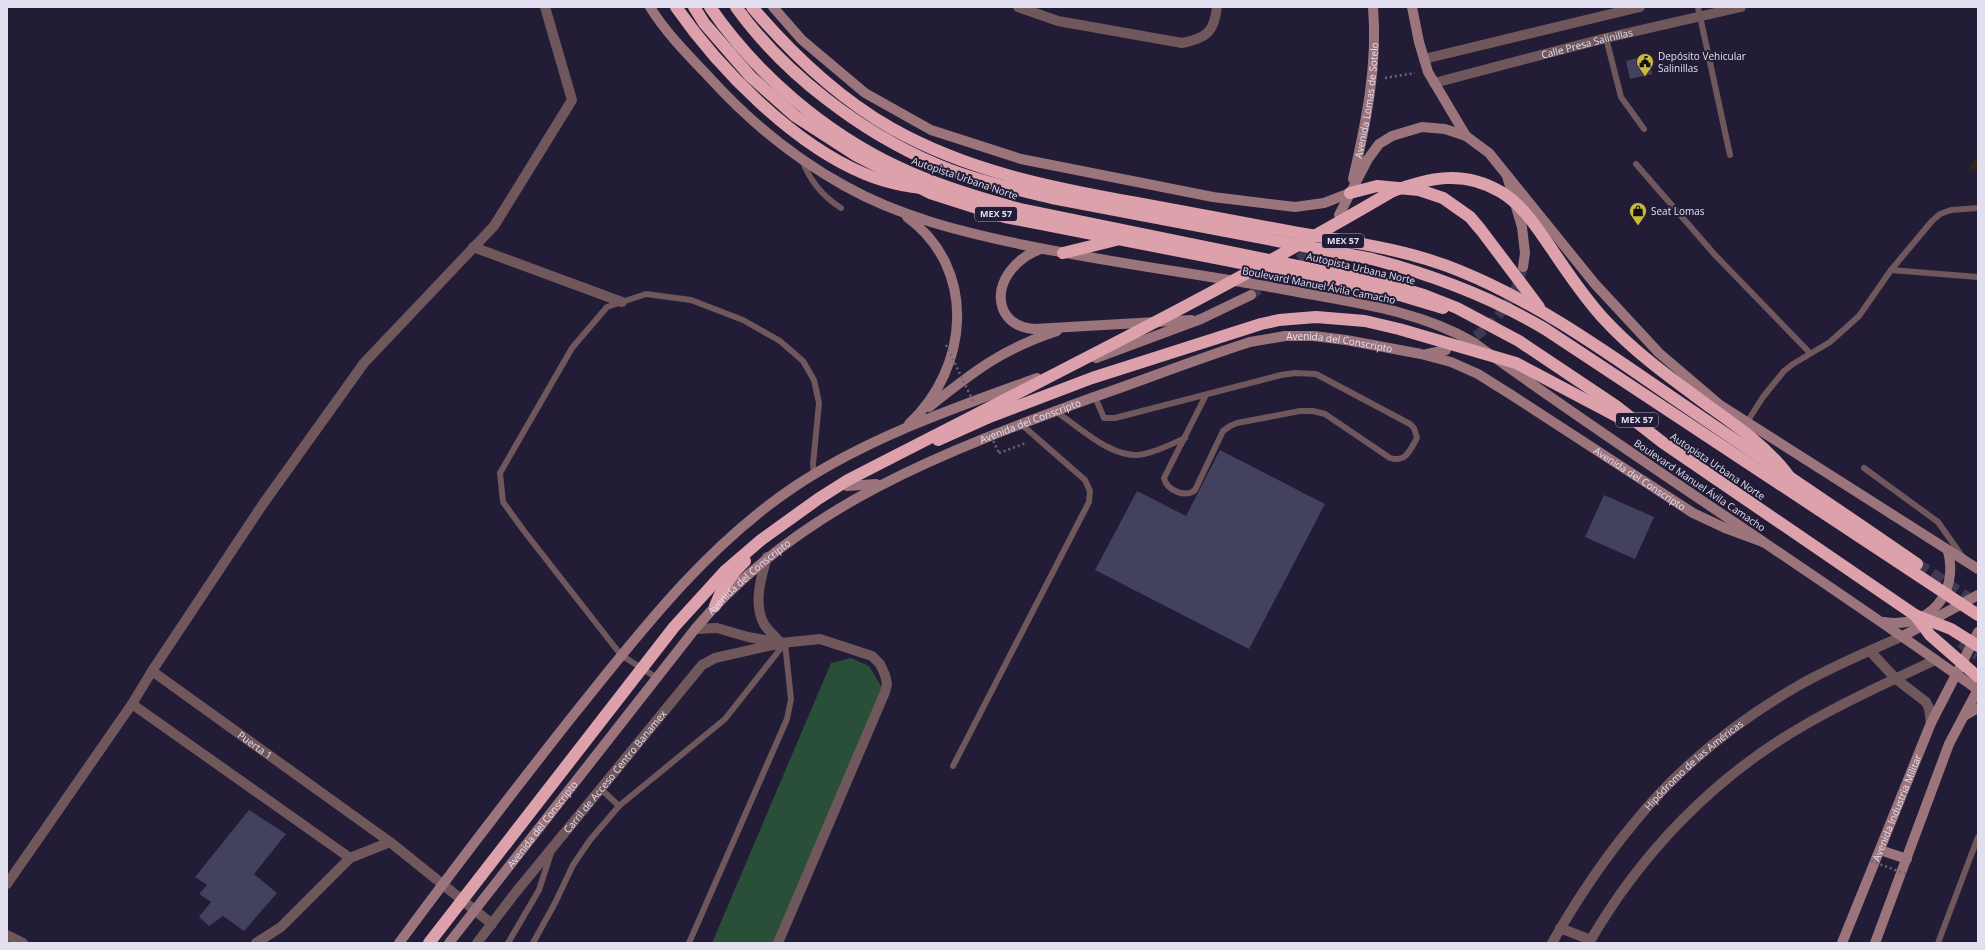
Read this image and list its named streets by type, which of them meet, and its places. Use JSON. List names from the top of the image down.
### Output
{
  "streets": {
    "highway": ["Autopista Urbana Norte", "MEX 57", "Boulevard Manuel Ávila Camacho"],
    "main road": ["Avenida Lomas de Sotelo", "Avenida del Conscripto", "Avenida Industria Militar"],
    "street": [
      "Calle Presa Salinillas",
      "Puerta 1",
      "Hipódromo de las Américas",
      "Carril de Acceso Centro Banamex"
    ]
  },
  "crossings": [
    ["Boulevard Manuel Ávila Camacho", "Avenida del Conscripto"],
    ["Boulevard Manuel Ávila Camacho", "Hipódromo de las Américas"],
    ["Boulevard Manuel Ávila Camacho", "Avenida Industria Militar"],
    ["Avenida del Conscripto", "Puerta 1"],
    ["Puerta 1", "Carril de Acceso Centro Banamex"]
  ],
  "places": {
    "public building": ["Depósito Vehicular Salinillas"],
    "shop": ["Seat Lomas"]
  }
}
